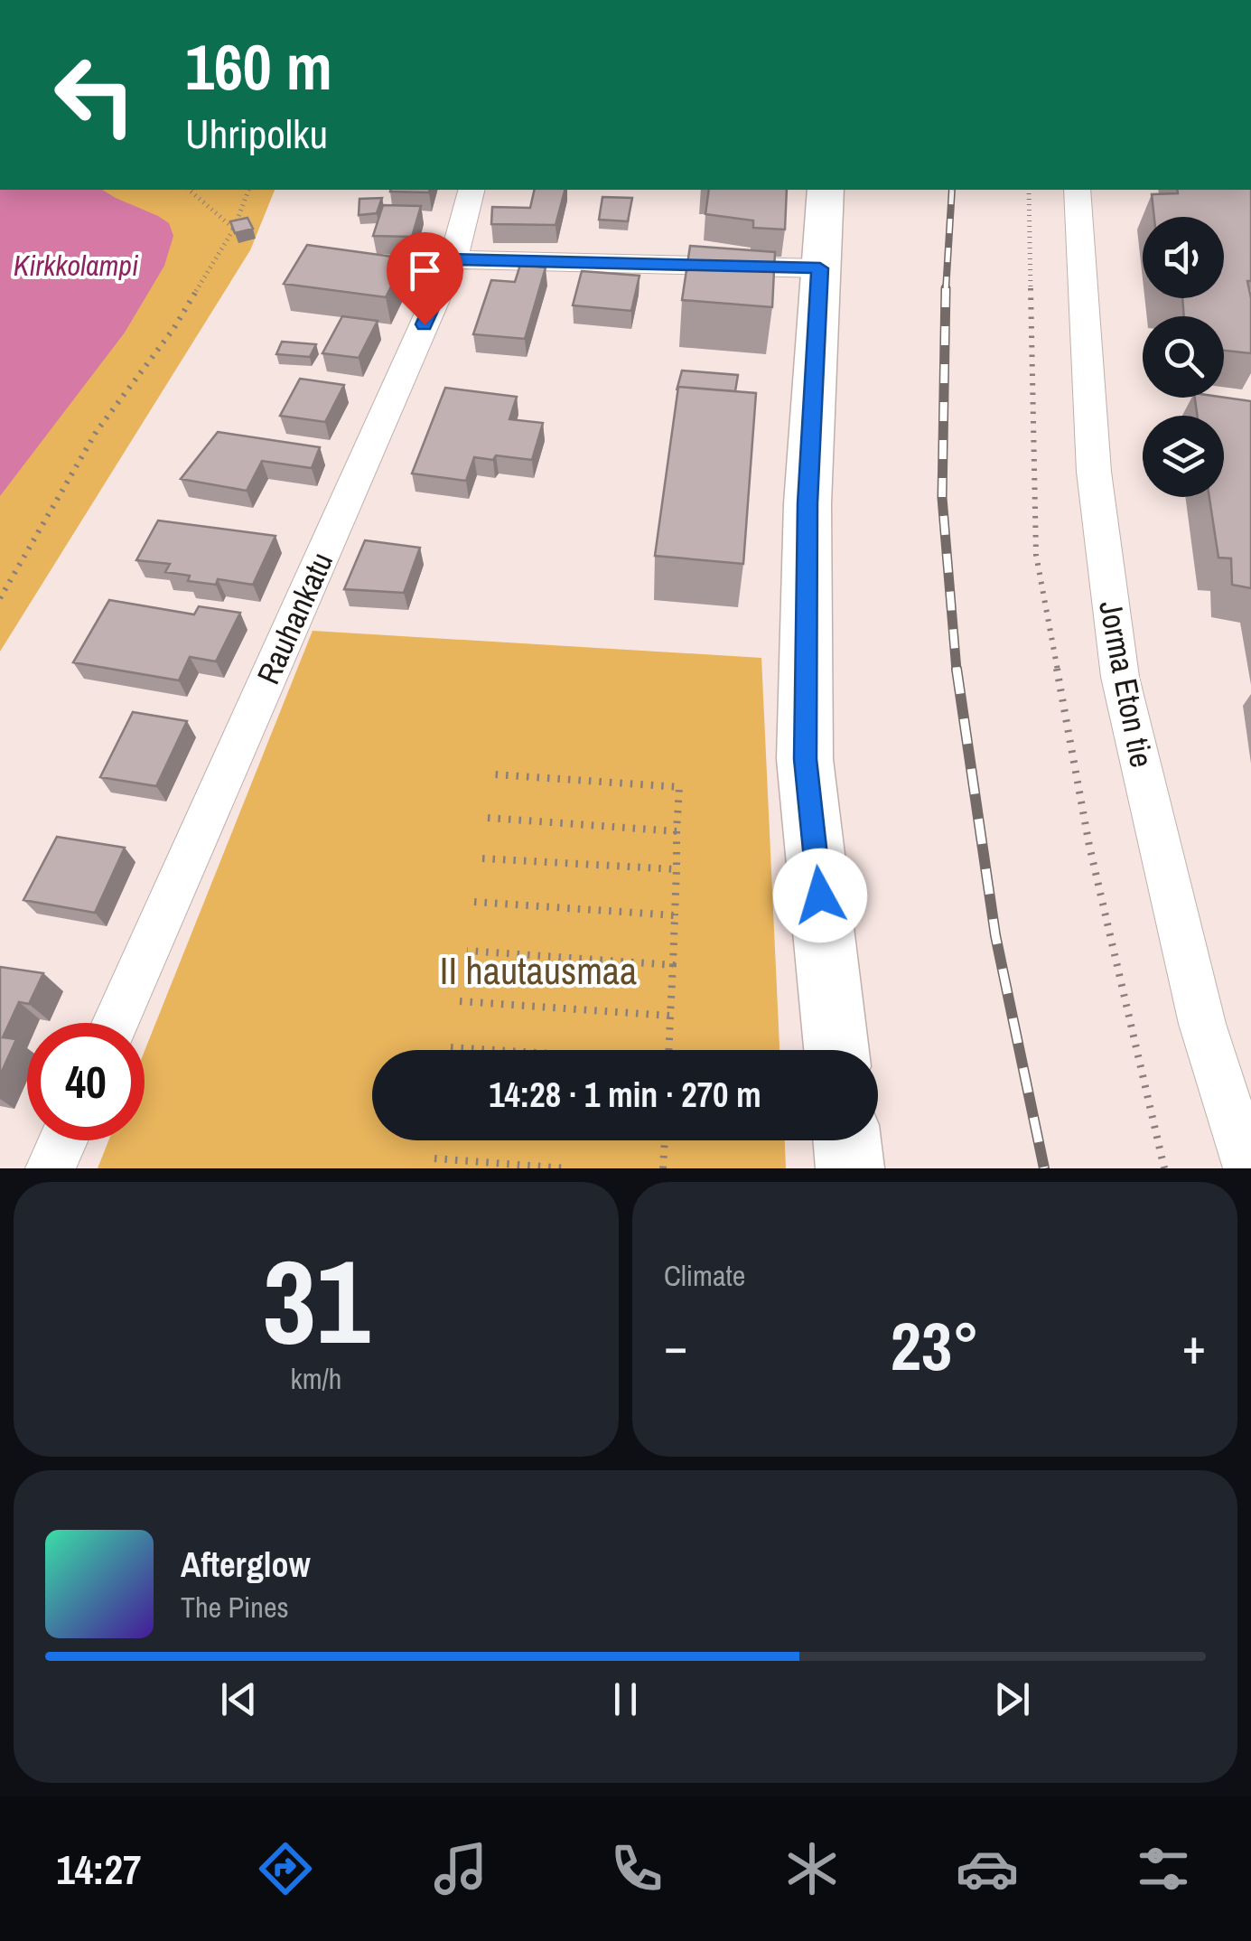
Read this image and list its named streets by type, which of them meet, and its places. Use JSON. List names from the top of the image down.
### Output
{
  "streets": {
    "street": ["Rauhankatu", "Jorma Eton tie"]
  },
  "water": ["Kirkkolampi"],
  "parks": ["II hautausmaa"],
  "page": {
    "turn": ["160 m", "Uhripolku"],
    "limit": "40",
    "trip": "14:28 · 1 min · 270 m",
    "tile": [
      ["31", "km/h"],
      "Climate"
    ],
    "heat": ["−", "23°", "+"],
    "song": ["Afterglow", "The Pines"],
    "tabs": "14:27"
  }
}
